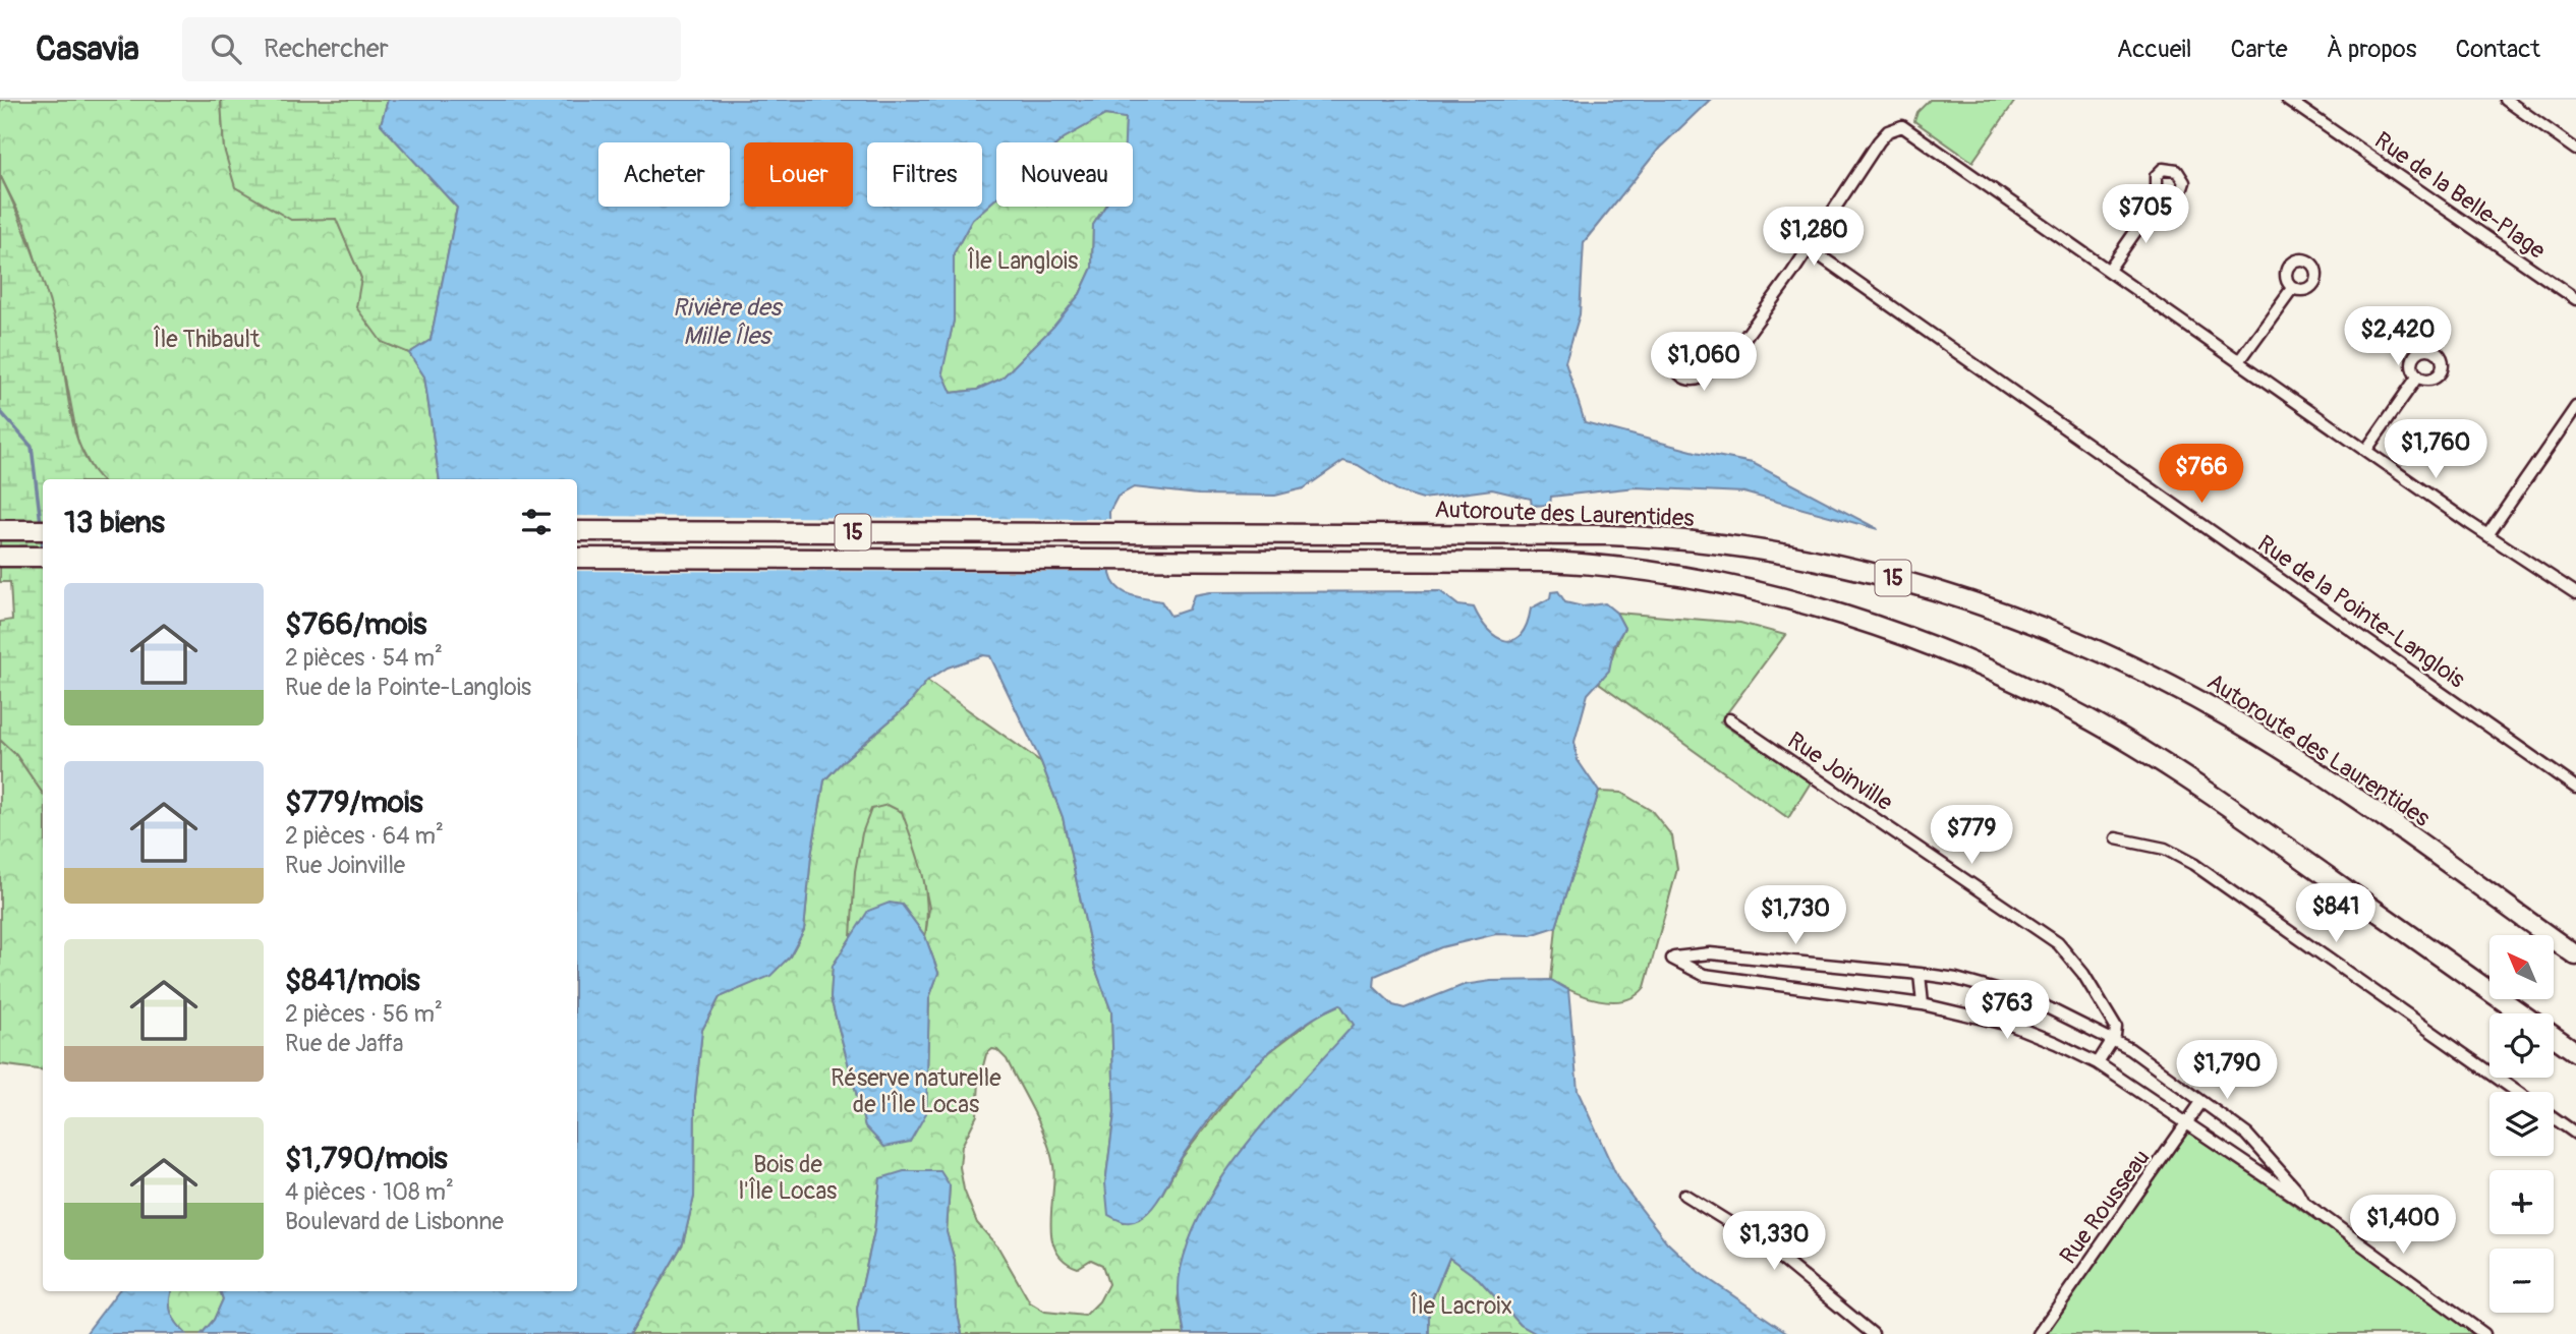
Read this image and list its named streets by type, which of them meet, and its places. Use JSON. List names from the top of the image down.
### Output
{
  "streets": {
    "highway": ["Autoroute des Laurentides", "15"],
    "street": [
      "Rue de la Belle-Plage",
      "Rue de la Pointe-Langlois",
      "Rue Joinville",
      "Rue Rousseau"
    ]
  },
  "water": ["Rivière des Mille Îles"],
  "parks": [
    "Île Langlois",
    "Île Thibault",
    "Réserve naturelle de l'Île Locas",
    "Bois de l'Île Locas",
    "Île Lacroix"
  ],
  "north": "top left",
  "page": {
    "header": "Casavia",
    "search": "Rechercher",
    "nav": [
      "Accueil",
      "Carte",
      "À propos",
      "Contact"
    ],
    "chip": [
      "Acheter",
      "Louer",
      "Filtres",
      "Nouveau"
    ],
    "price": [
      "$705",
      "$1,280",
      "$2,420",
      "$1,060",
      "$1,760",
      "$766",
      "$779",
      "$841",
      "$1,730",
      "$763",
      "$1,790",
      "$1,400",
      "$1,330"
    ],
    "heading": "13 biens",
    "list": [
      {
        "name": "$766/mois",
        "note": "2 pièces · 54 m² · Rue de la Pointe-Langlois"
      },
      {
        "name": "$779/mois",
        "note": "2 pièces · 64 m² · Rue Joinville"
      },
      {
        "name": "$841/mois",
        "note": "2 pièces · 56 m² · Rue de Jaffa"
      },
      {
        "name": "$1,790/mois",
        "note": "4 pièces · 108 m² · Boulevard de Lisbonne"
      }
    ],
    "map_buttons": ["+", "−"]
  }
}
